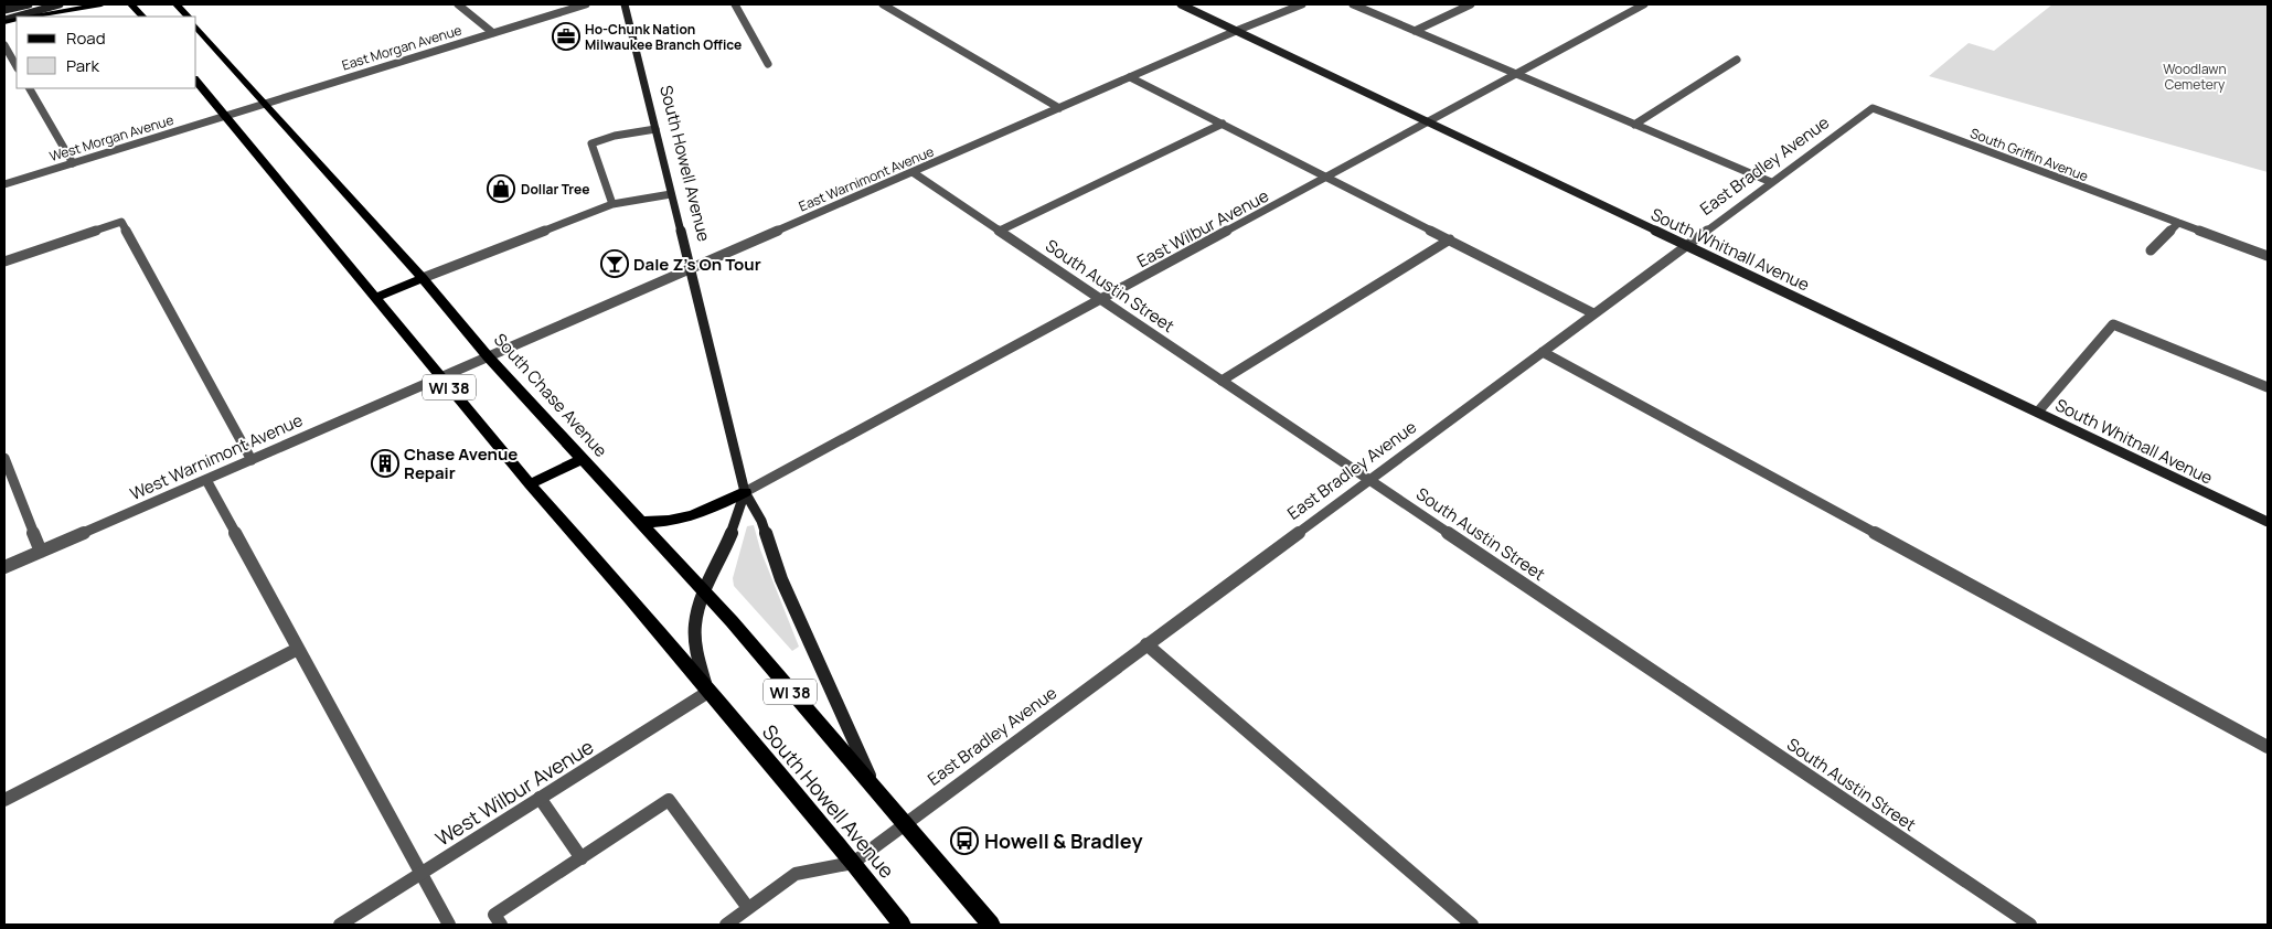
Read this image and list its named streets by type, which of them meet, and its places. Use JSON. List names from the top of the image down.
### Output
{
  "streets": {
    "main road": ["South Howell Avenue", "WI 38", "South Chase Avenue"],
    "street": [
      "East Morgan Avenue",
      "West Morgan Avenue",
      "South Griffin Avenue",
      "East Bradley Avenue",
      "East Warnimont Avenue",
      "East Wilbur Avenue",
      "South Whitnall Avenue",
      "South Austin Street",
      "West Warnimont Avenue",
      "West Wilbur Avenue"
    ]
  },
  "crossings": [
    ["East Morgan Avenue", "West Morgan Avenue"],
    ["East Morgan Avenue", "WI 38"],
    ["East Morgan Avenue", "South Chase Avenue"],
    ["West Morgan Avenue", "WI 38"],
    ["South Griffin Avenue", "East Bradley Avenue"],
    ["South Howell Avenue", "East Bradley Avenue"],
    ["South Howell Avenue", "East Warnimont Avenue"],
    ["South Howell Avenue", "East Wilbur Avenue"],
    ["South Howell Avenue", "WI 38"],
    ["South Howell Avenue", "South Chase Avenue"],
    ["South Howell Avenue", "West Wilbur Avenue"],
    ["East Bradley Avenue", "South Whitnall Avenue"],
    ["East Bradley Avenue", "South Austin Street"],
    ["East Warnimont Avenue", "South Whitnall Avenue"],
    ["East Warnimont Avenue", "South Austin Street"],
    ["East Warnimont Avenue", "WI 38"],
    ["East Warnimont Avenue", "South Chase Avenue"],
    ["East Warnimont Avenue", "West Warnimont Avenue"],
    ["East Wilbur Avenue", "South Whitnall Avenue"],
    ["East Wilbur Avenue", "South Austin Street"],
    ["WI 38", "West Warnimont Avenue"],
    ["WI 38", "West Wilbur Avenue"]
  ],
  "parks": ["Woodlawn Cemetery"],
  "places": {
    "office": ["Ho-Chunk Nation Milwaukee Branch Office"],
    "shop": ["Dollar Tree"],
    "bar": ["Dale Z's On Tour"],
    "building": ["Chase Avenue Repair"],
    "bus stop": ["Howell & Bradley"]
  },
  "legend": ["Road", "Park"]
}
